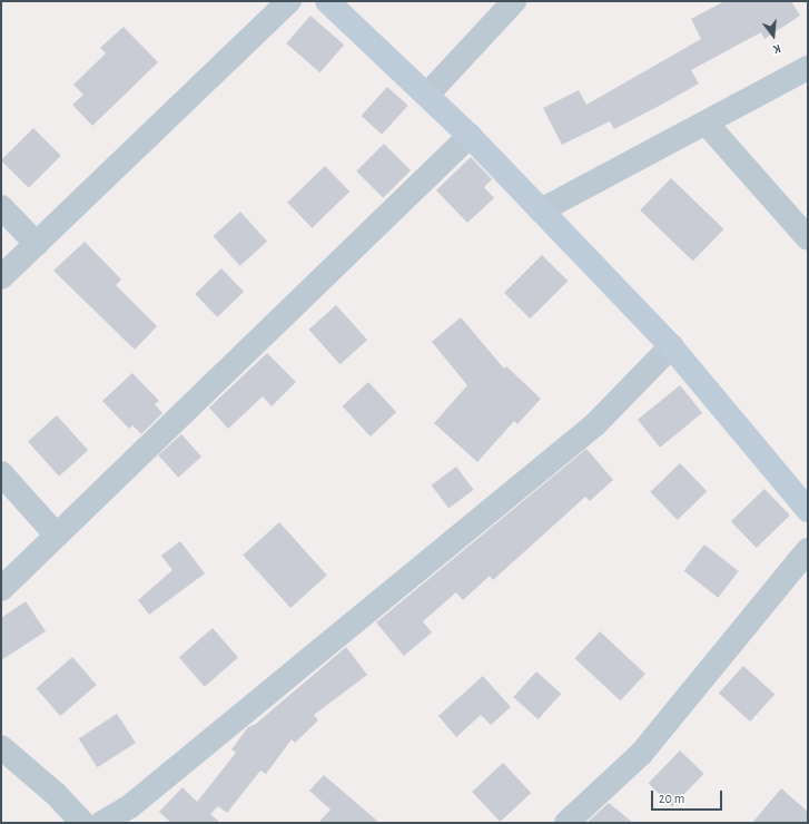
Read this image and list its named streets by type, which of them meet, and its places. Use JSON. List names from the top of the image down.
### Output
{
  "scale_bar": "20 m",
  "north": "bottom"
}
